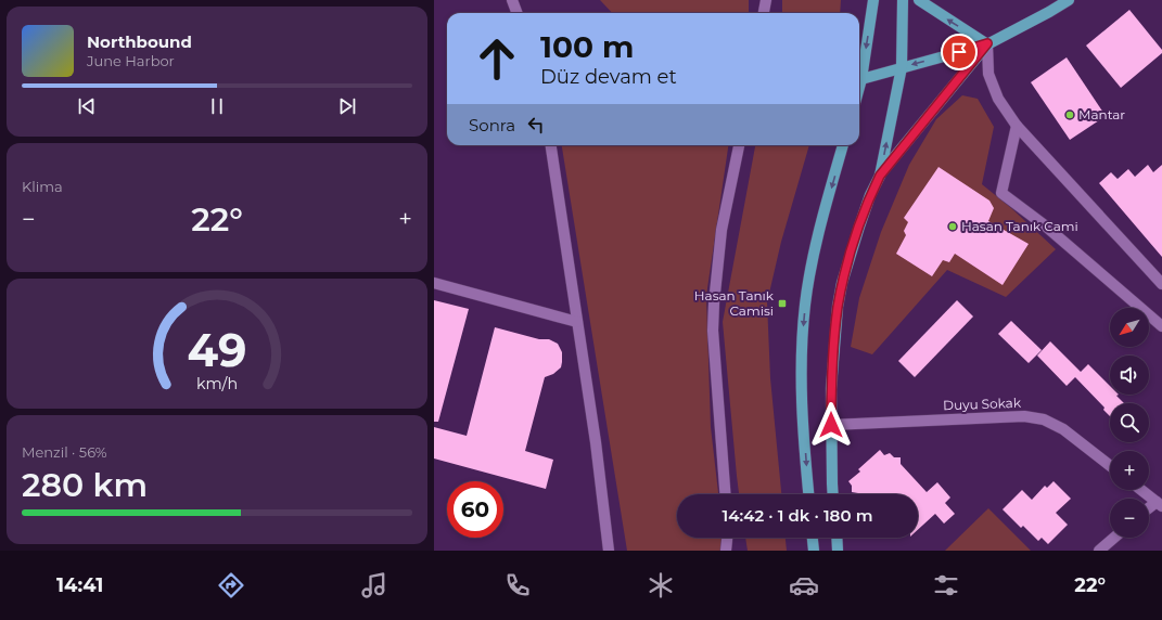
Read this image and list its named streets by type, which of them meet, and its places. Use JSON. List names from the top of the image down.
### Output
{
  "streets": {
    "street": ["Duyu Sokak"]
  },
  "places": {
    "other": ["Mantar", "Hasan Tanık Cami"],
    "transit": ["Hasan Tanık Camisi"]
  },
  "north": "bottom left",
  "page": {
    "turn": ["100 m", "Düz devam et"],
    "song": ["Northbound", "June Harbor"],
    "then": "Sonra",
    "tile": [
      "Klima",
      ["Menzil · 56%", "280 km"]
    ],
    "heat": ["−", "22°", "+"],
    "map_buttons": ["+", "−"],
    "limit": "60",
    "trip": "14:42 · 1 dk · 180 m",
    "tabs": ["14:41", "22°"],
    "gauge": ["49", "km/h"]
  }
}
